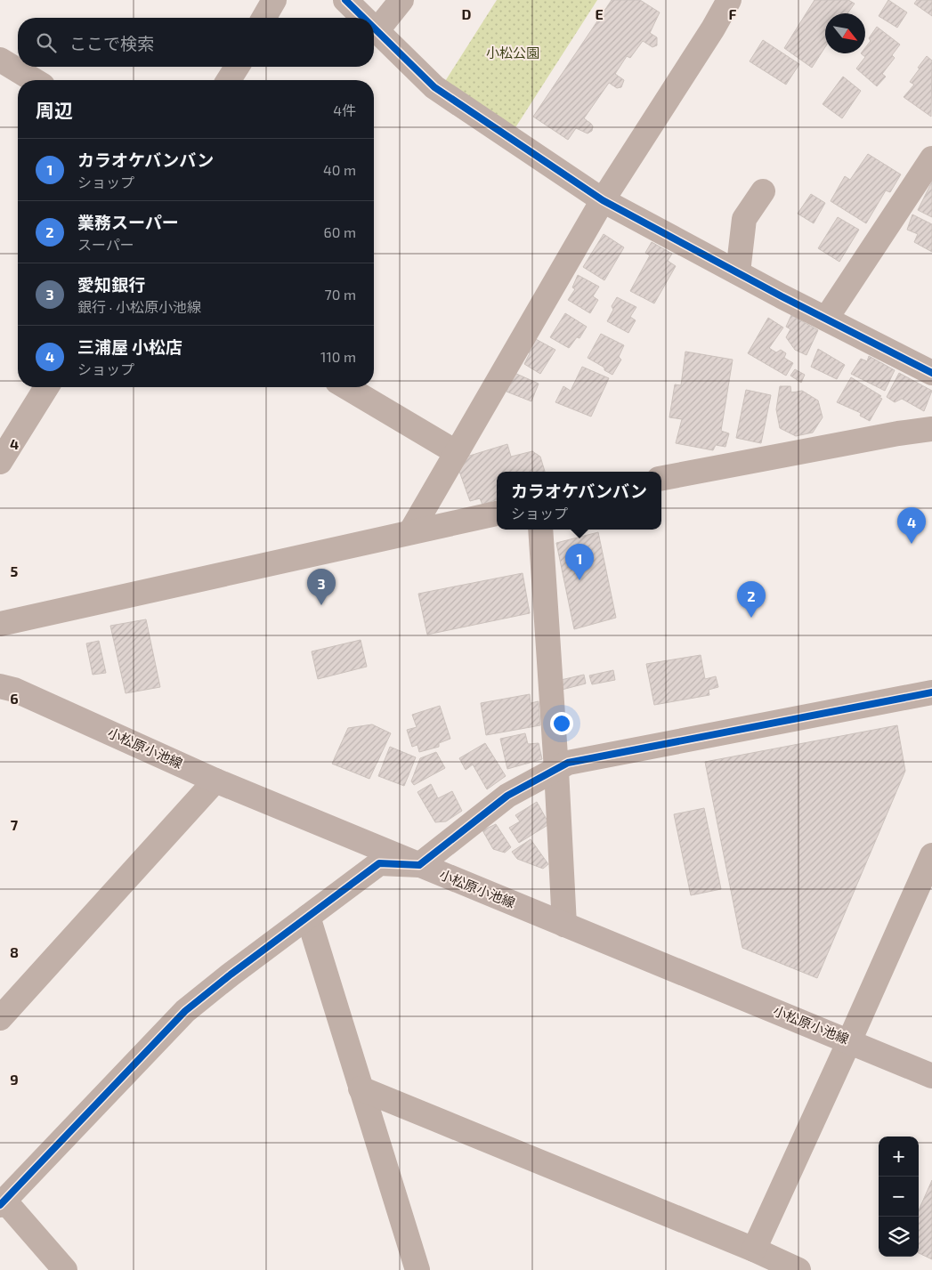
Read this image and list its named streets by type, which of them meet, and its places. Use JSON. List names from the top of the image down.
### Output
{
  "streets": {
    "main road": ["小松原小池線"]
  },
  "parks": ["小松公園"],
  "north": "bottom right",
  "page": {
    "search": "ここで検索",
    "heading": ["周辺", "4件"],
    "list": [
      {
        "mark": "1",
        "name": "カラオケバンバン",
        "note": "ショップ",
        "value": "40 m"
      },
      {
        "mark": "2",
        "name": "業務スーパー",
        "note": "スーパー",
        "value": "60 m"
      },
      {
        "mark": "3",
        "name": "愛知銀行",
        "note": "銀行 · 小松原小池線",
        "value": "70 m"
      },
      {
        "mark": "4",
        "name": "三浦屋 小松店",
        "note": "ショップ",
        "value": "110 m"
      }
    ],
    "popup": ["カラオケバンバン", "ショップ"],
    "pins": [
      "4",
      "1",
      "3",
      "2"
    ],
    "map_buttons": ["+", "−"]
  },
  "grid": {
    "columns": ["D", "E", "F"],
    "rows": [
      "4",
      "5",
      "6",
      "7",
      "8",
      "9"
    ]
  }
}
